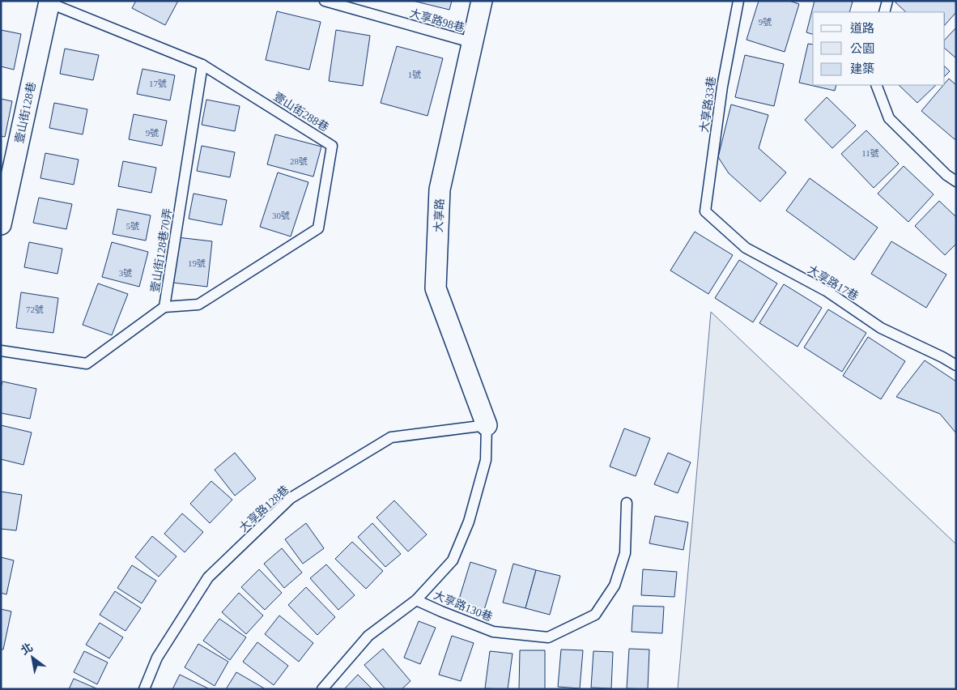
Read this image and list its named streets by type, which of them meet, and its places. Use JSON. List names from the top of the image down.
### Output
{
  "streets": {
    "street": ["壹山街128巷", "大享路"],
    "lane": [
      "大享路98巷",
      "大享路33巷",
      "壹山街288巷",
      "壹山街128巷70弄",
      "大享路17巷",
      "大享路128巷",
      "大享路130巷"
    ]
  },
  "crossings": [
    ["大享路98巷", "大享路"],
    ["大享路33巷", "大享路17巷"],
    ["壹山街288巷", "壹山街128巷"],
    ["壹山街288巷", "壹山街128巷70弄"],
    ["大享路", "大享路128巷"],
    ["大享路", "大享路130巷"],
    ["大享路128巷", "大享路130巷"]
  ],
  "house_numbers": [
    "9號",
    "1號",
    "17號",
    "9號",
    "11號",
    "28號",
    "30號",
    "5號",
    "19號",
    "3號",
    "72號"
  ],
  "legend": ["道路", "公園", "建築"],
  "north": "top left"
}
